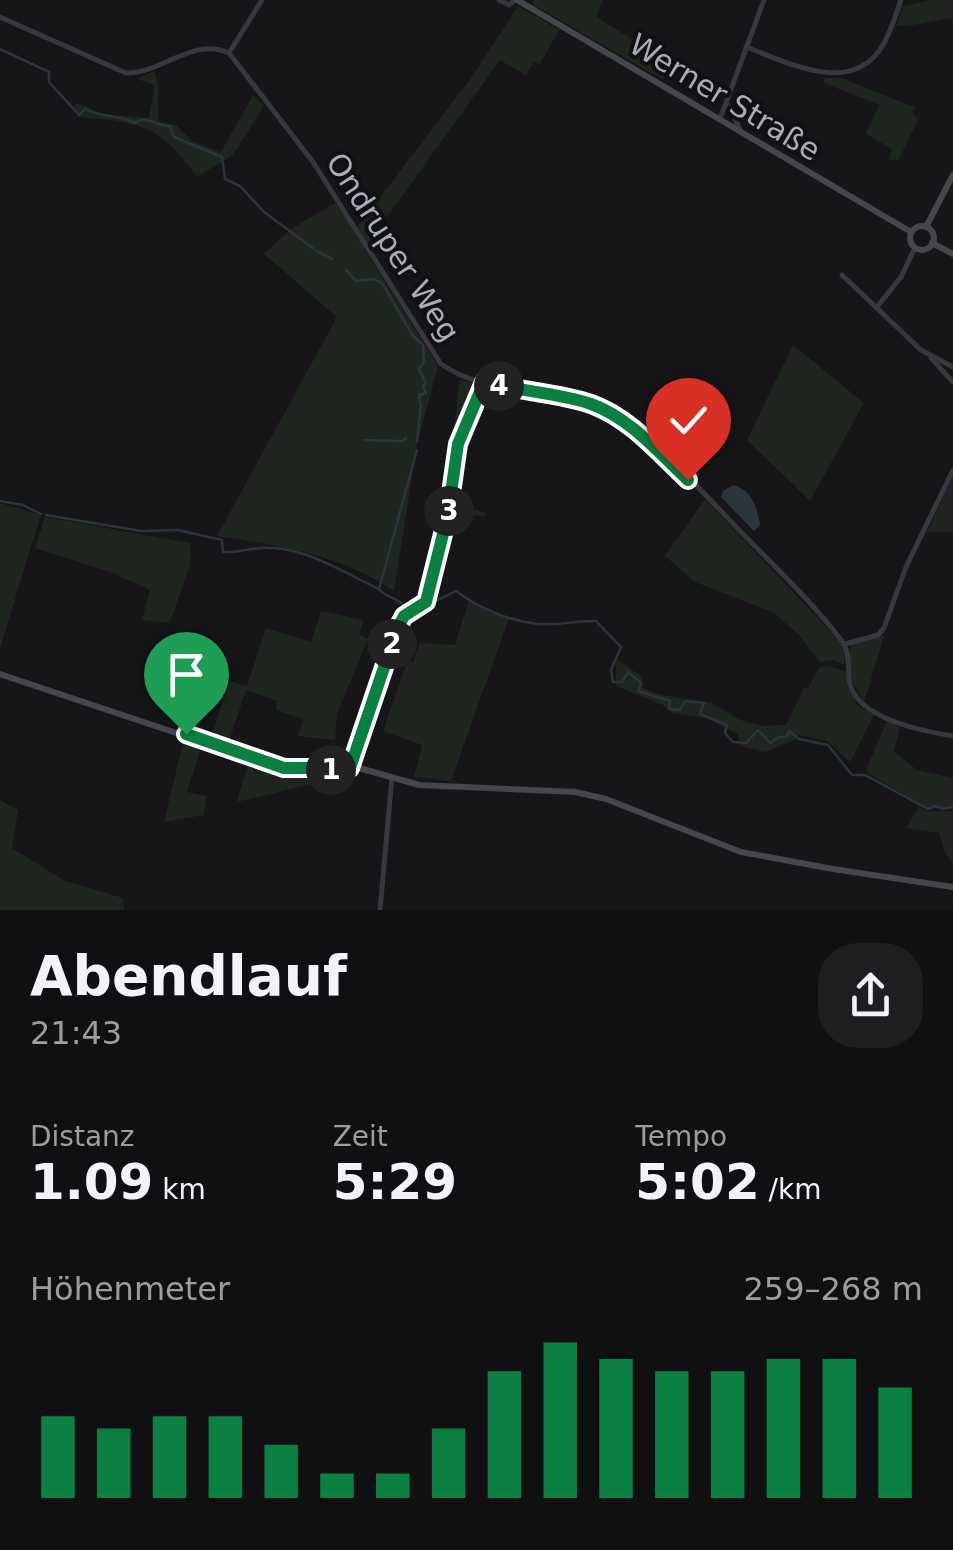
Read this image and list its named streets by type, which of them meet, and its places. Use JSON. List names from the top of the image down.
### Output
{
  "streets": {
    "street": ["Werner Straße", "Ondruper Weg"]
  },
  "page": {
    "pins": [
      "4",
      "3",
      "2",
      "1"
    ],
    "heading": ["Abendlauf", "21:43"],
    "stats": [
      ["Distanz", "1.09 km"],
      ["Zeit", "5:29"],
      ["Tempo", "5:02 /km"]
    ],
    "chart": ["Höhenmeter", "259–268 m"]
  }
}
